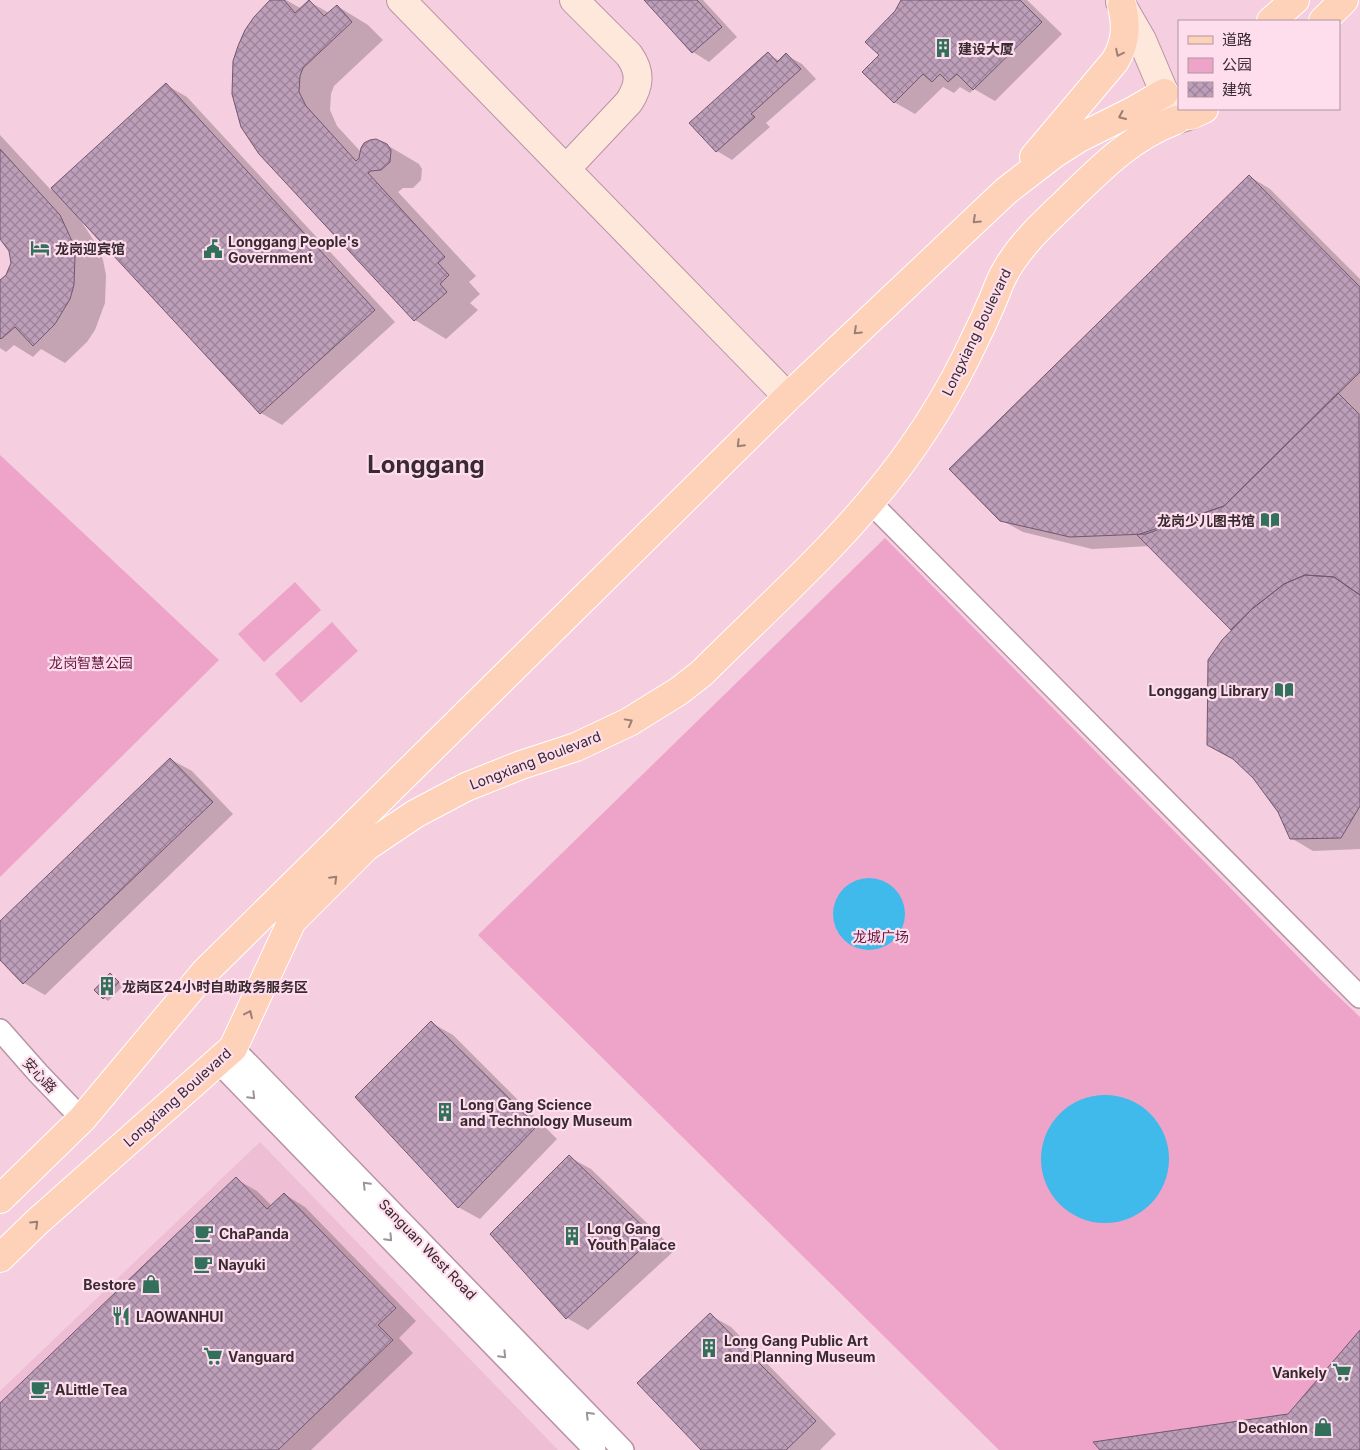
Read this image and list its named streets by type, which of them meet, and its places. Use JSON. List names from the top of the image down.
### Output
{
  "streets": {
    "main road": ["Longxiang Boulevard"],
    "street": ["安心路", "Sanguan West Road"]
  },
  "crossings": [
    ["Longxiang Boulevard", "Sanguan West Road"]
  ],
  "districts": ["Longgang"],
  "parks": ["龙岗智慧公园", "龙城广场"],
  "places": {
    "building": [
      "建设大厦",
      "龙岗区24小时自助政务服务区",
      "Long Gang Science and Technology Museum",
      "Long Gang Youth Palace",
      "Long Gang Public Art and Planning Museum"
    ],
    "hotel": ["龙岗迎宾馆"],
    "public building": ["Longgang People's Government"],
    "library": ["龙岗少儿图书馆", "Longgang Library"],
    "cafe": ["ChaPanda", "Nayuki", "ALittle Tea"],
    "shop": ["Bestore", "Decathlon"],
    "restaurant": ["LAOWANHUI"],
    "supermarket": ["Vanguard", "Vankely"]
  },
  "legend": ["道路", "公园", "建筑"]
}
